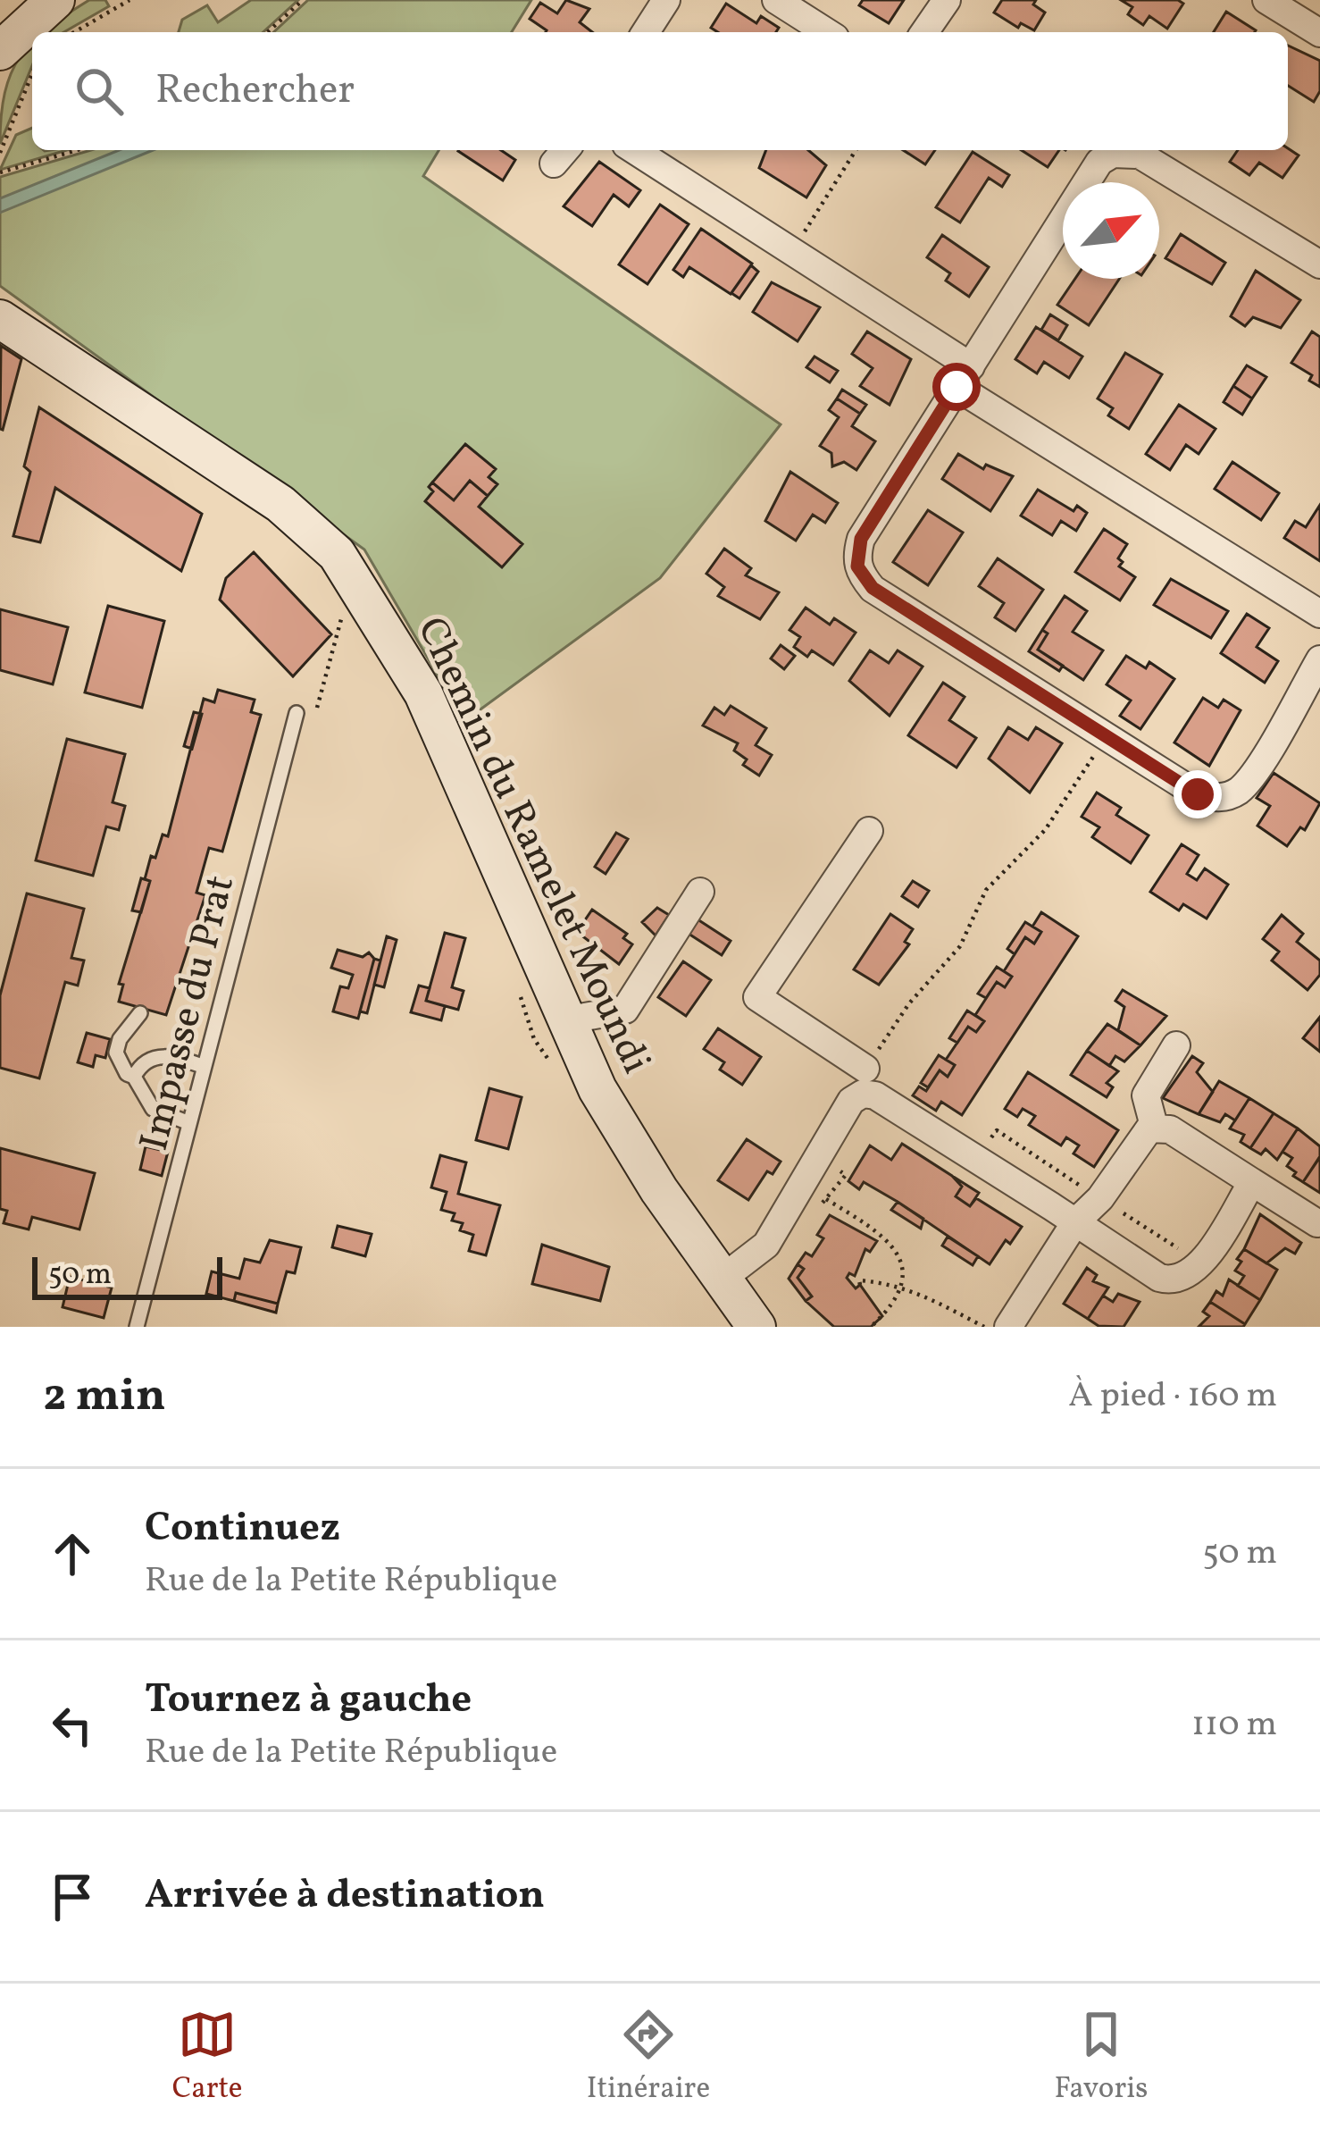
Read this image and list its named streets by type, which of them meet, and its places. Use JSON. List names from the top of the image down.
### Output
{
  "streets": {
    "main road": ["Chemin du Ramelet Moundi"],
    "lane": ["Impasse du Prat"]
  },
  "scale_bar": "50 m",
  "north": "top right",
  "page": {
    "search": "Rechercher",
    "scale": "50 m",
    "heading": ["2 min", "À pied · 160 m"],
    "list": [
      ["Continuez", "Rue de la Petite République", "50 m"],
      ["Tournez à gauche", "Rue de la Petite République", "110 m"],
      "Arrivée à destination"
    ],
    "nav": ["Carte", "Itinéraire", "Favoris"]
  }
}
